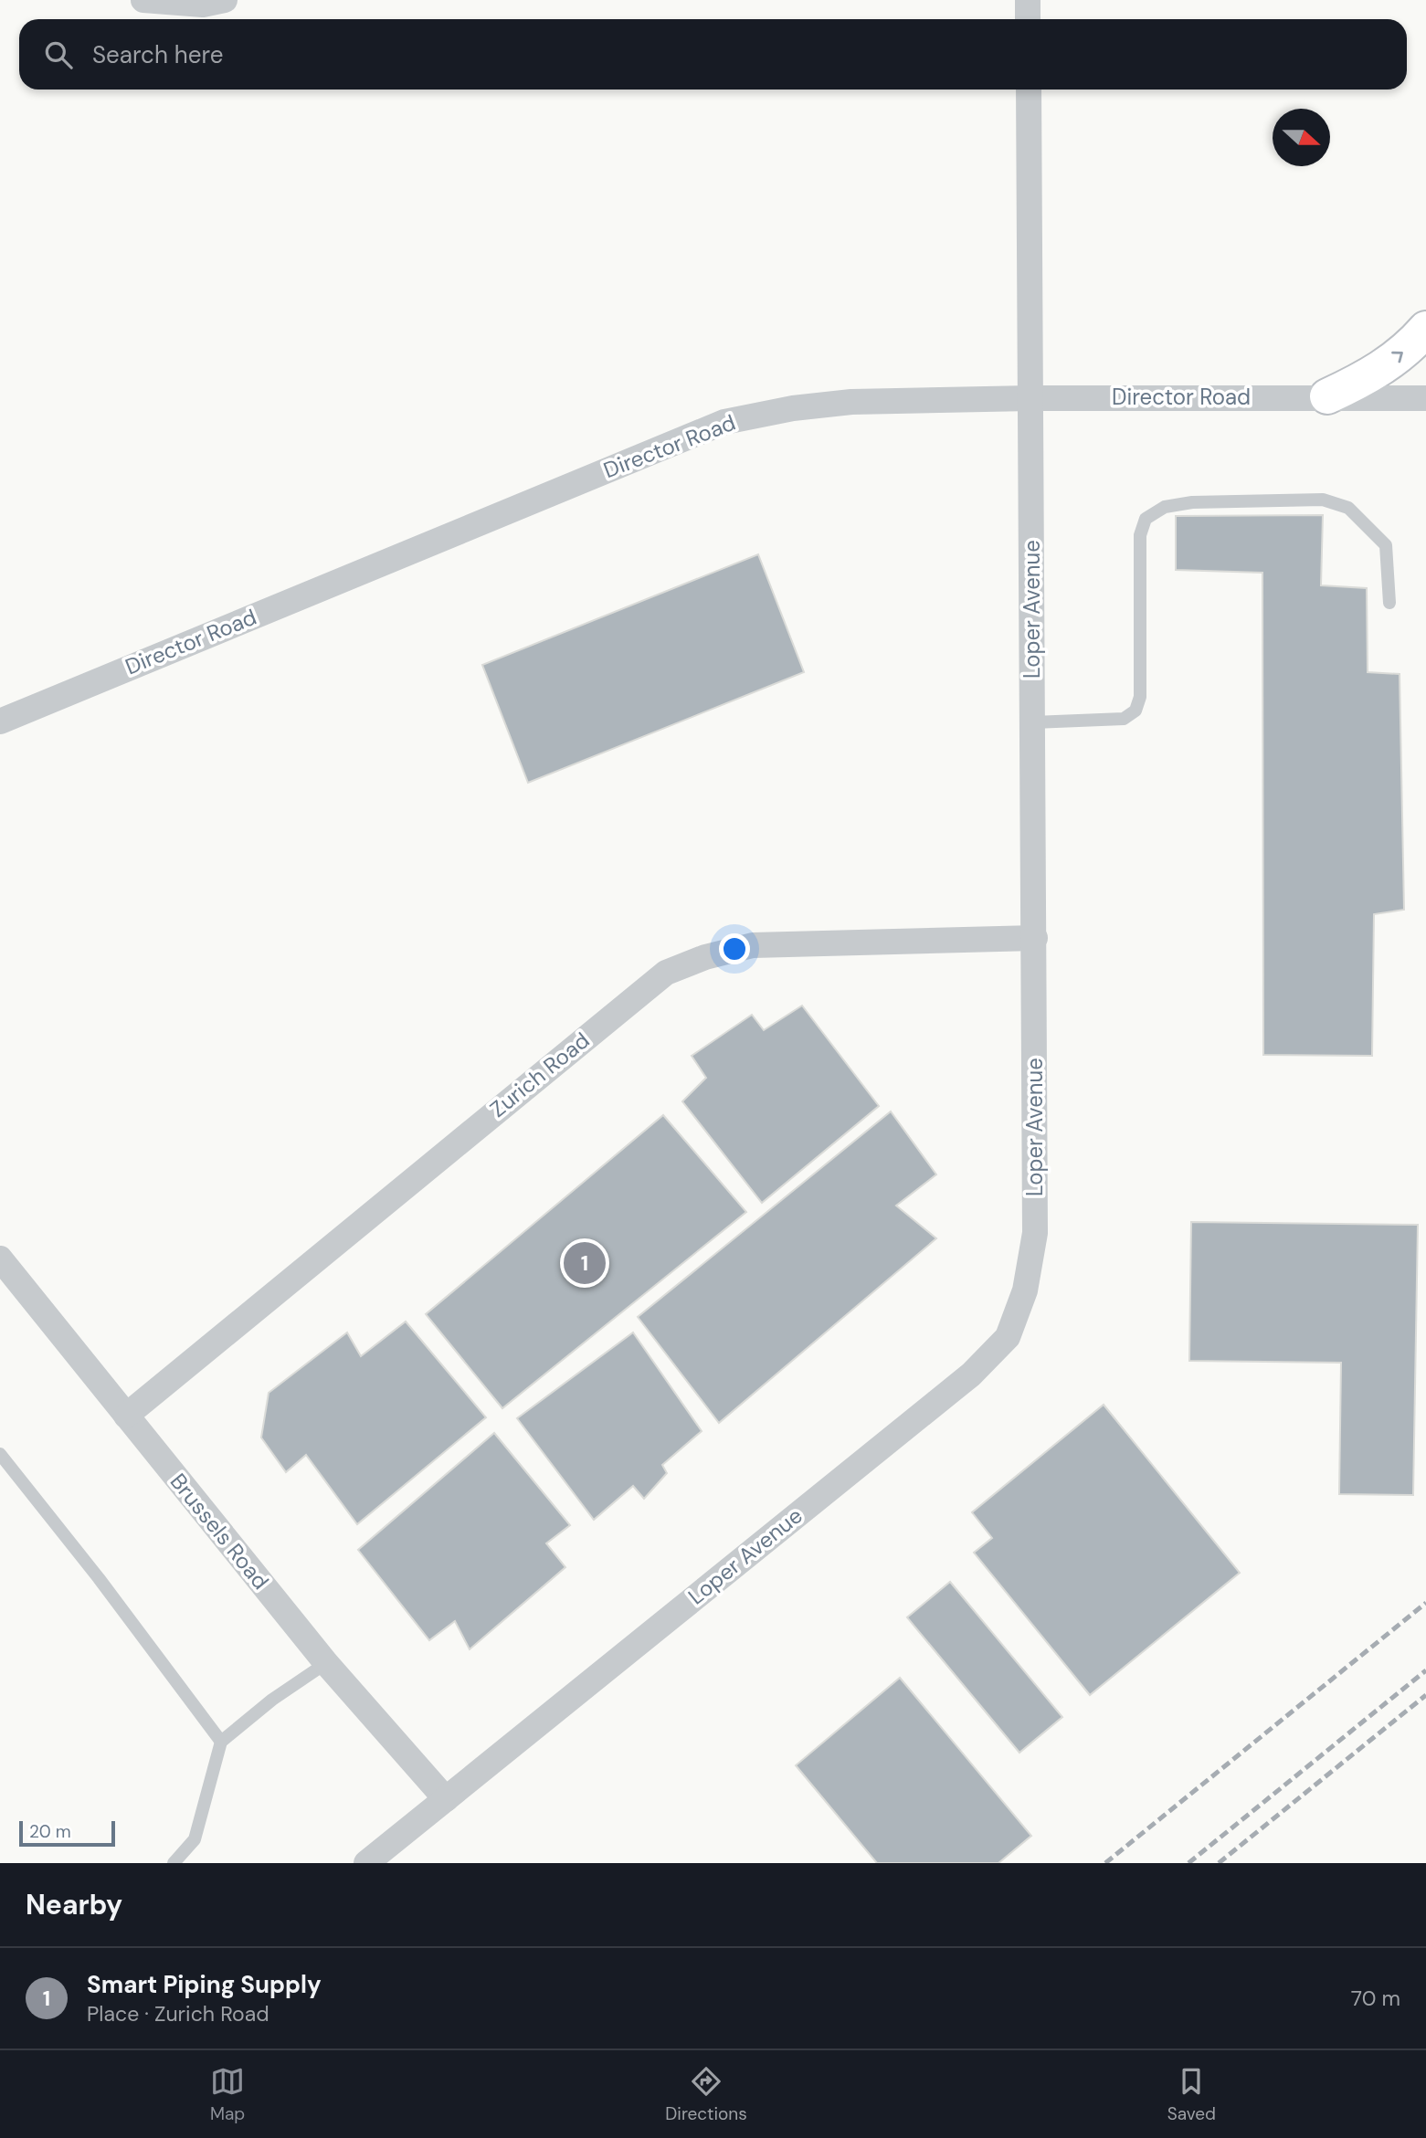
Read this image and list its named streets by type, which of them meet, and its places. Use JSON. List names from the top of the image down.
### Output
{
  "streets": {
    "street": [
      "Director Road",
      "Loper Avenue",
      "Zurich Road",
      "Brussels Road"
    ]
  },
  "crossings": [
    ["Director Road", "Loper Avenue"],
    ["Loper Avenue", "Zurich Road"],
    ["Loper Avenue", "Brussels Road"],
    ["Zurich Road", "Brussels Road"]
  ],
  "scale_bar": "20 m",
  "north": "right",
  "page": {
    "search": "Search here",
    "pins": "1",
    "scale": "20 m",
    "heading": "Nearby",
    "list": [
      {
        "mark": "1",
        "name": "Smart Piping Supply",
        "note": "Place · Zurich Road",
        "value": "70 m"
      }
    ],
    "nav": ["Map", "Directions", "Saved"]
  }
}
